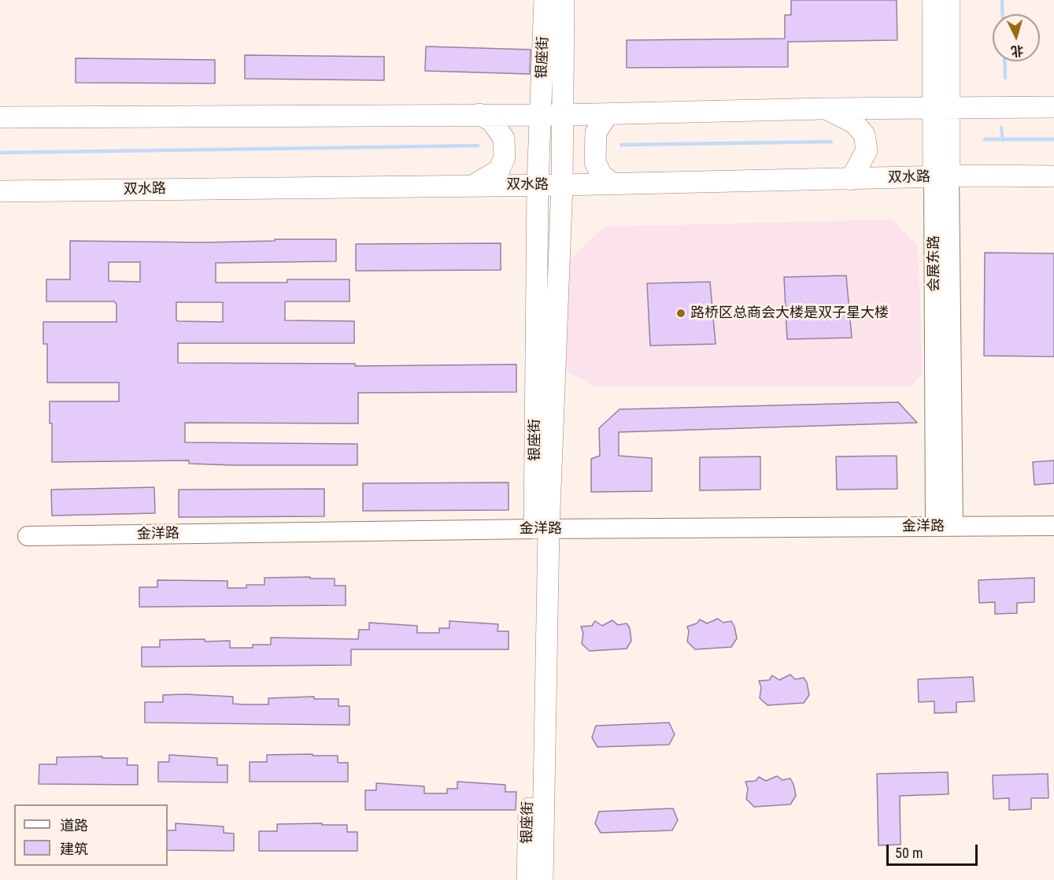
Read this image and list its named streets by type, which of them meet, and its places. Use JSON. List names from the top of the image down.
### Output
{
  "streets": {
    "main road": ["银座街", "双水路", "会展东路"],
    "street": ["金洋路"]
  },
  "crossings": [
    ["银座街", "双水路"],
    ["银座街", "金洋路"],
    ["双水路", "会展东路"],
    ["会展东路", "金洋路"]
  ],
  "places": ["路桥区总商会大楼是双子星大楼"],
  "legend": ["道路", "建筑"],
  "scale_bar": "50 m",
  "north": "bottom"
}
